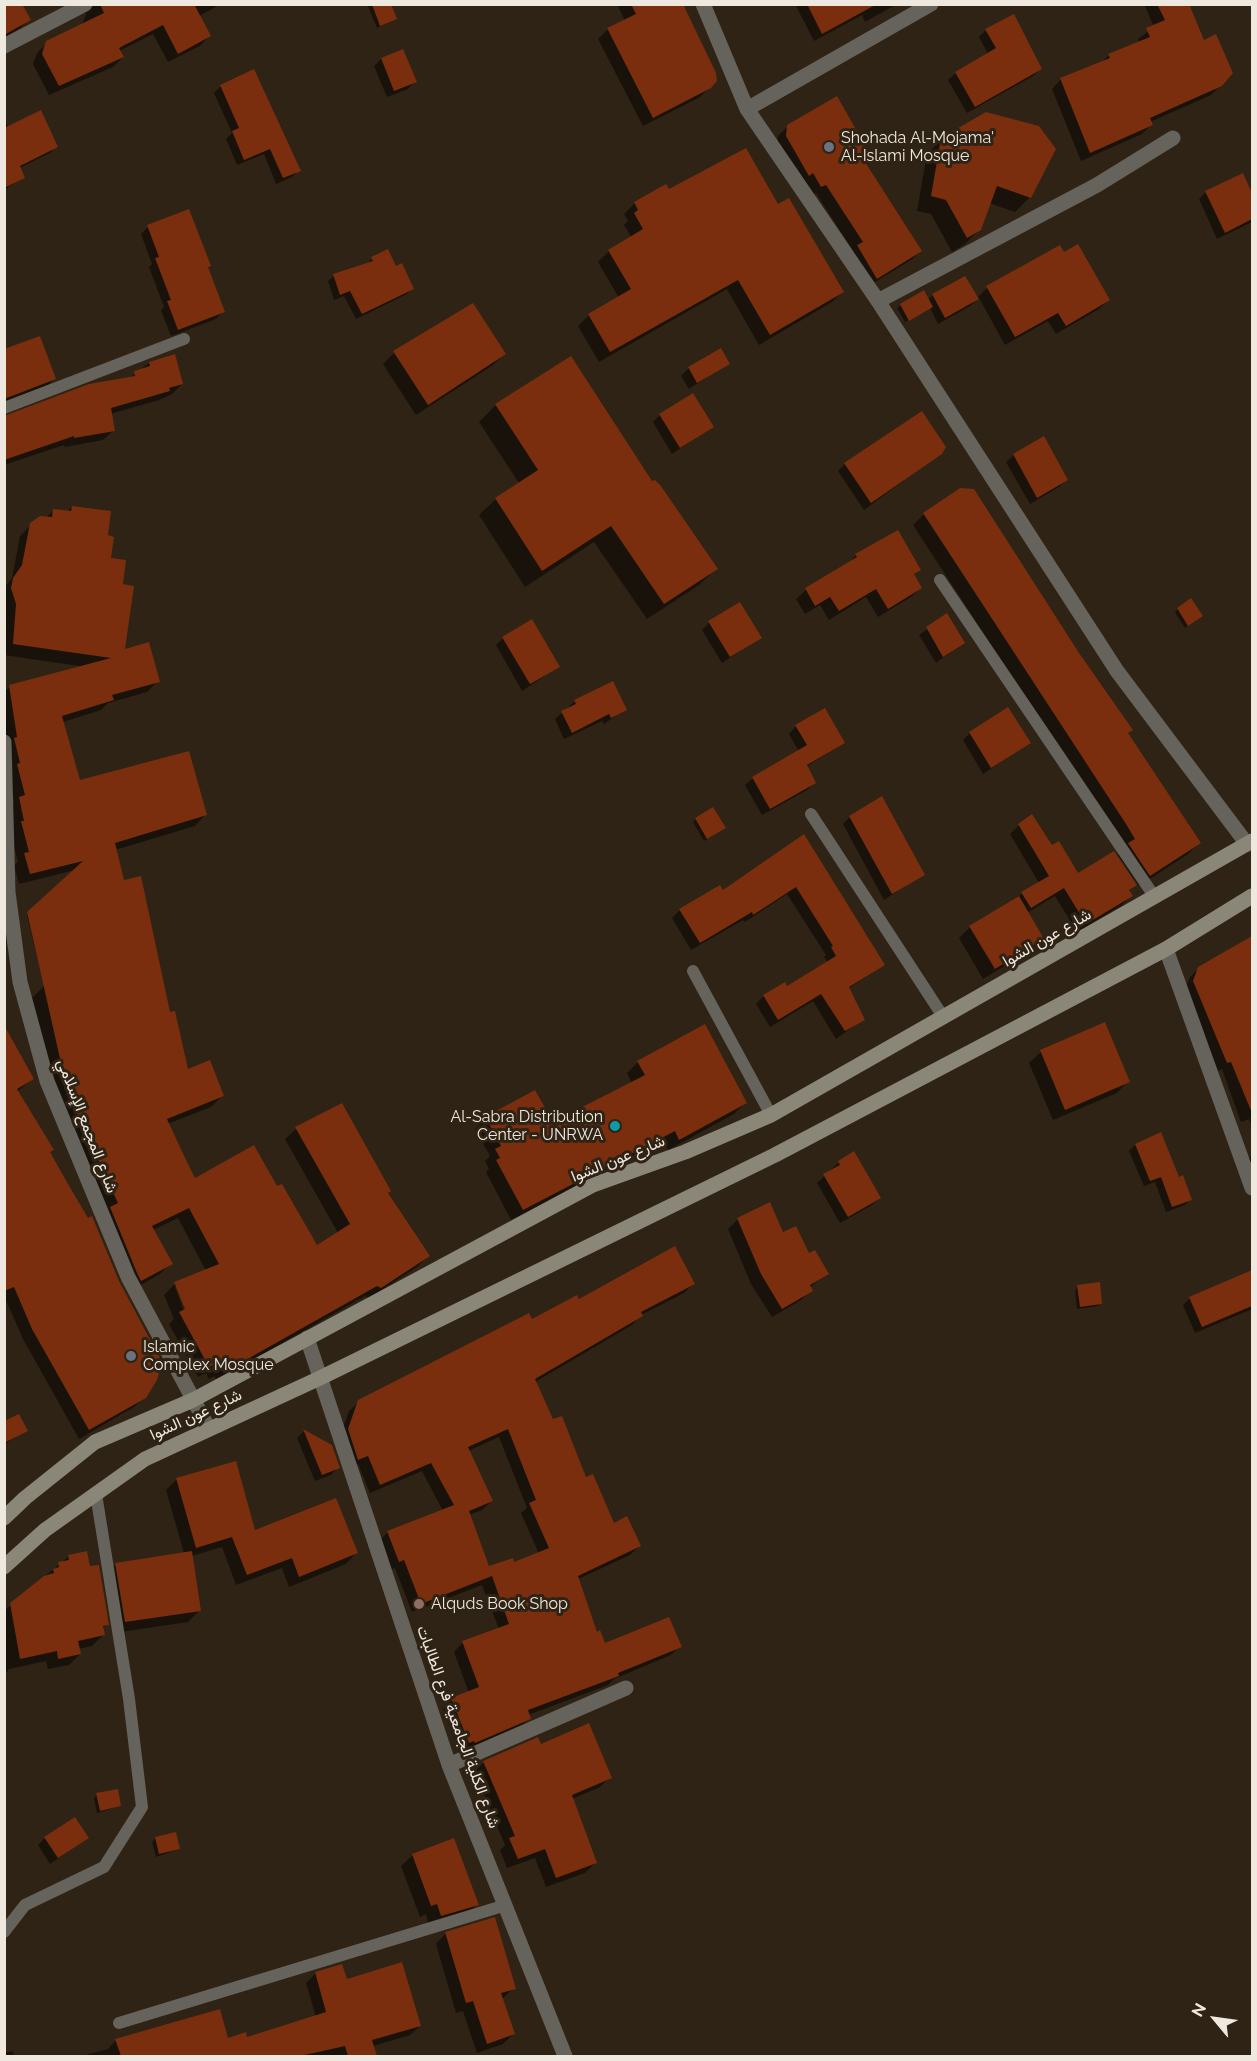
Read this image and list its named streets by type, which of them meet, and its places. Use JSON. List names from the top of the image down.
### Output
{
  "streets": {
    "main road": ["شارع عون الشوا"],
    "street": ["شارع المجمع الإسلامي", "شارع الكلية الجامعية فرع الطالبات"]
  },
  "crossings": [
    ["شارع عون الشوا", "شارع المجمع الإسلامي"],
    ["شارع عون الشوا", "شارع الكلية الجامعية فرع الطالبات"]
  ],
  "places": [
    "Shohada Al-Mojama' Al-Islami Mosque",
    "Al-Sabra Distribution Center - UNRWA",
    "Islamic Complex Mosque",
    "Alquds Book Shop"
  ],
  "north": "top left"
}
